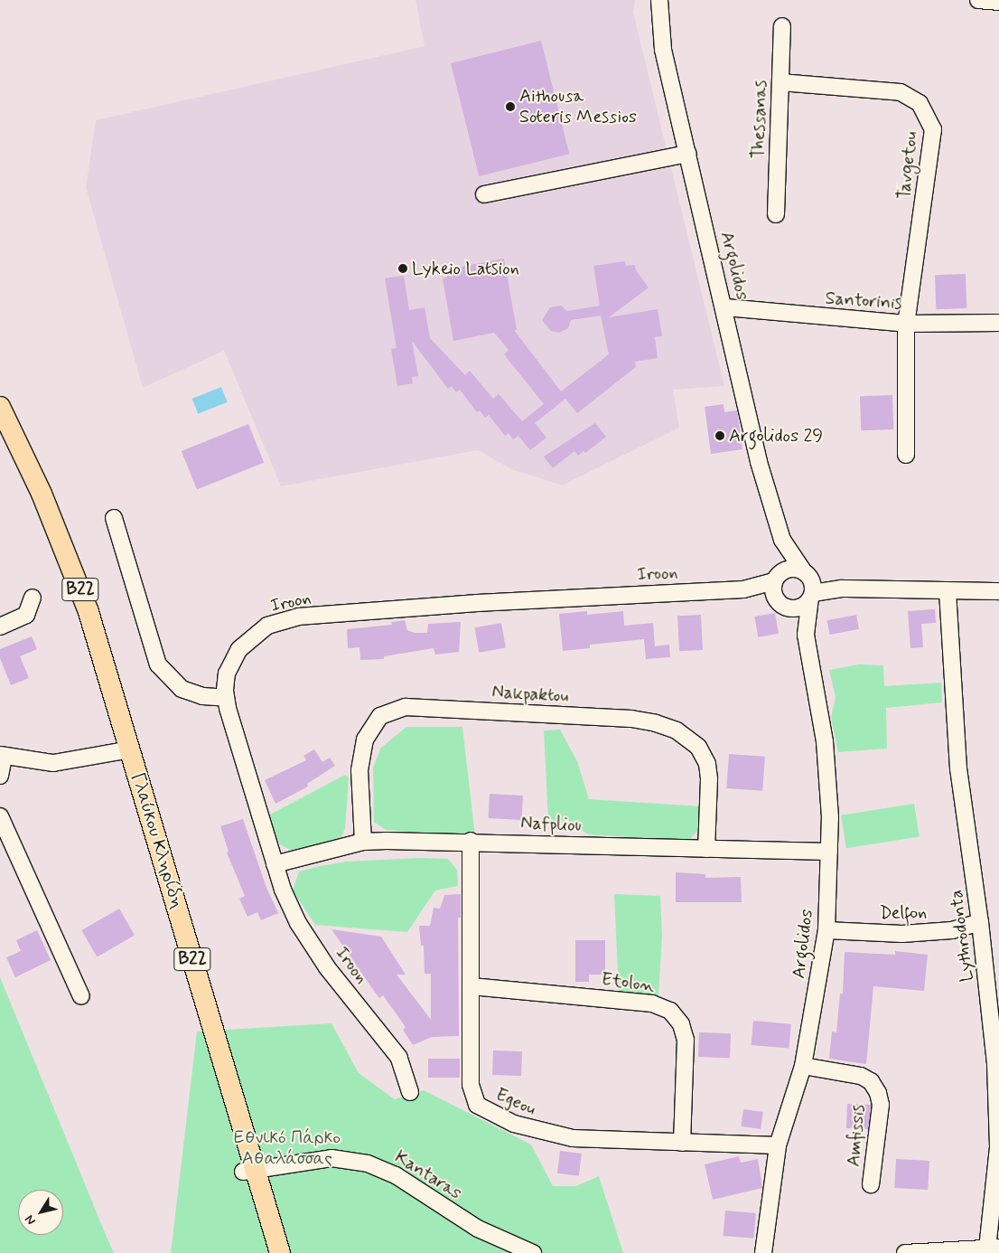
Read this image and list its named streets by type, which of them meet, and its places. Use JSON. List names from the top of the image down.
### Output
{
  "streets": {
    "main road": ["B22", "Γλαύκου Κληρίδη"],
    "street": [
      "Thessanas",
      "Tavgetou",
      "Argolidos",
      "Santorinis",
      "Iroon",
      "Nakpaktou",
      "Nafpliou",
      "Delfon",
      "Lythrodonta",
      "Etolon",
      "Egeou",
      "Amfissis",
      "Kantaras"
    ]
  },
  "crossings": [
    ["Thessanas", "Tavgetou"],
    ["Tavgetou", "Santorinis"],
    ["Argolidos", "Santorinis"],
    ["Argolidos", "Iroon"],
    ["Argolidos", "Nafpliou"],
    ["Argolidos", "Delfon"],
    ["Argolidos", "Egeou"],
    ["Argolidos", "Amfissis"],
    ["Iroon", "Nafpliou"],
    ["Nakpaktou", "Nafpliou"],
    ["Nafpliou", "Egeou"],
    ["Γλαύκου Κληρίδη", "Kantaras"],
    ["Delfon", "Lythrodonta"],
    ["Etolon", "Egeou"]
  ],
  "parks": ["Εθνικό Πάρκο Αθαλάσσας"],
  "places": ["Aithousa Soteris Messios", "Lykeio Latsion", "Argolidos 29"],
  "north": "bottom left"
}
